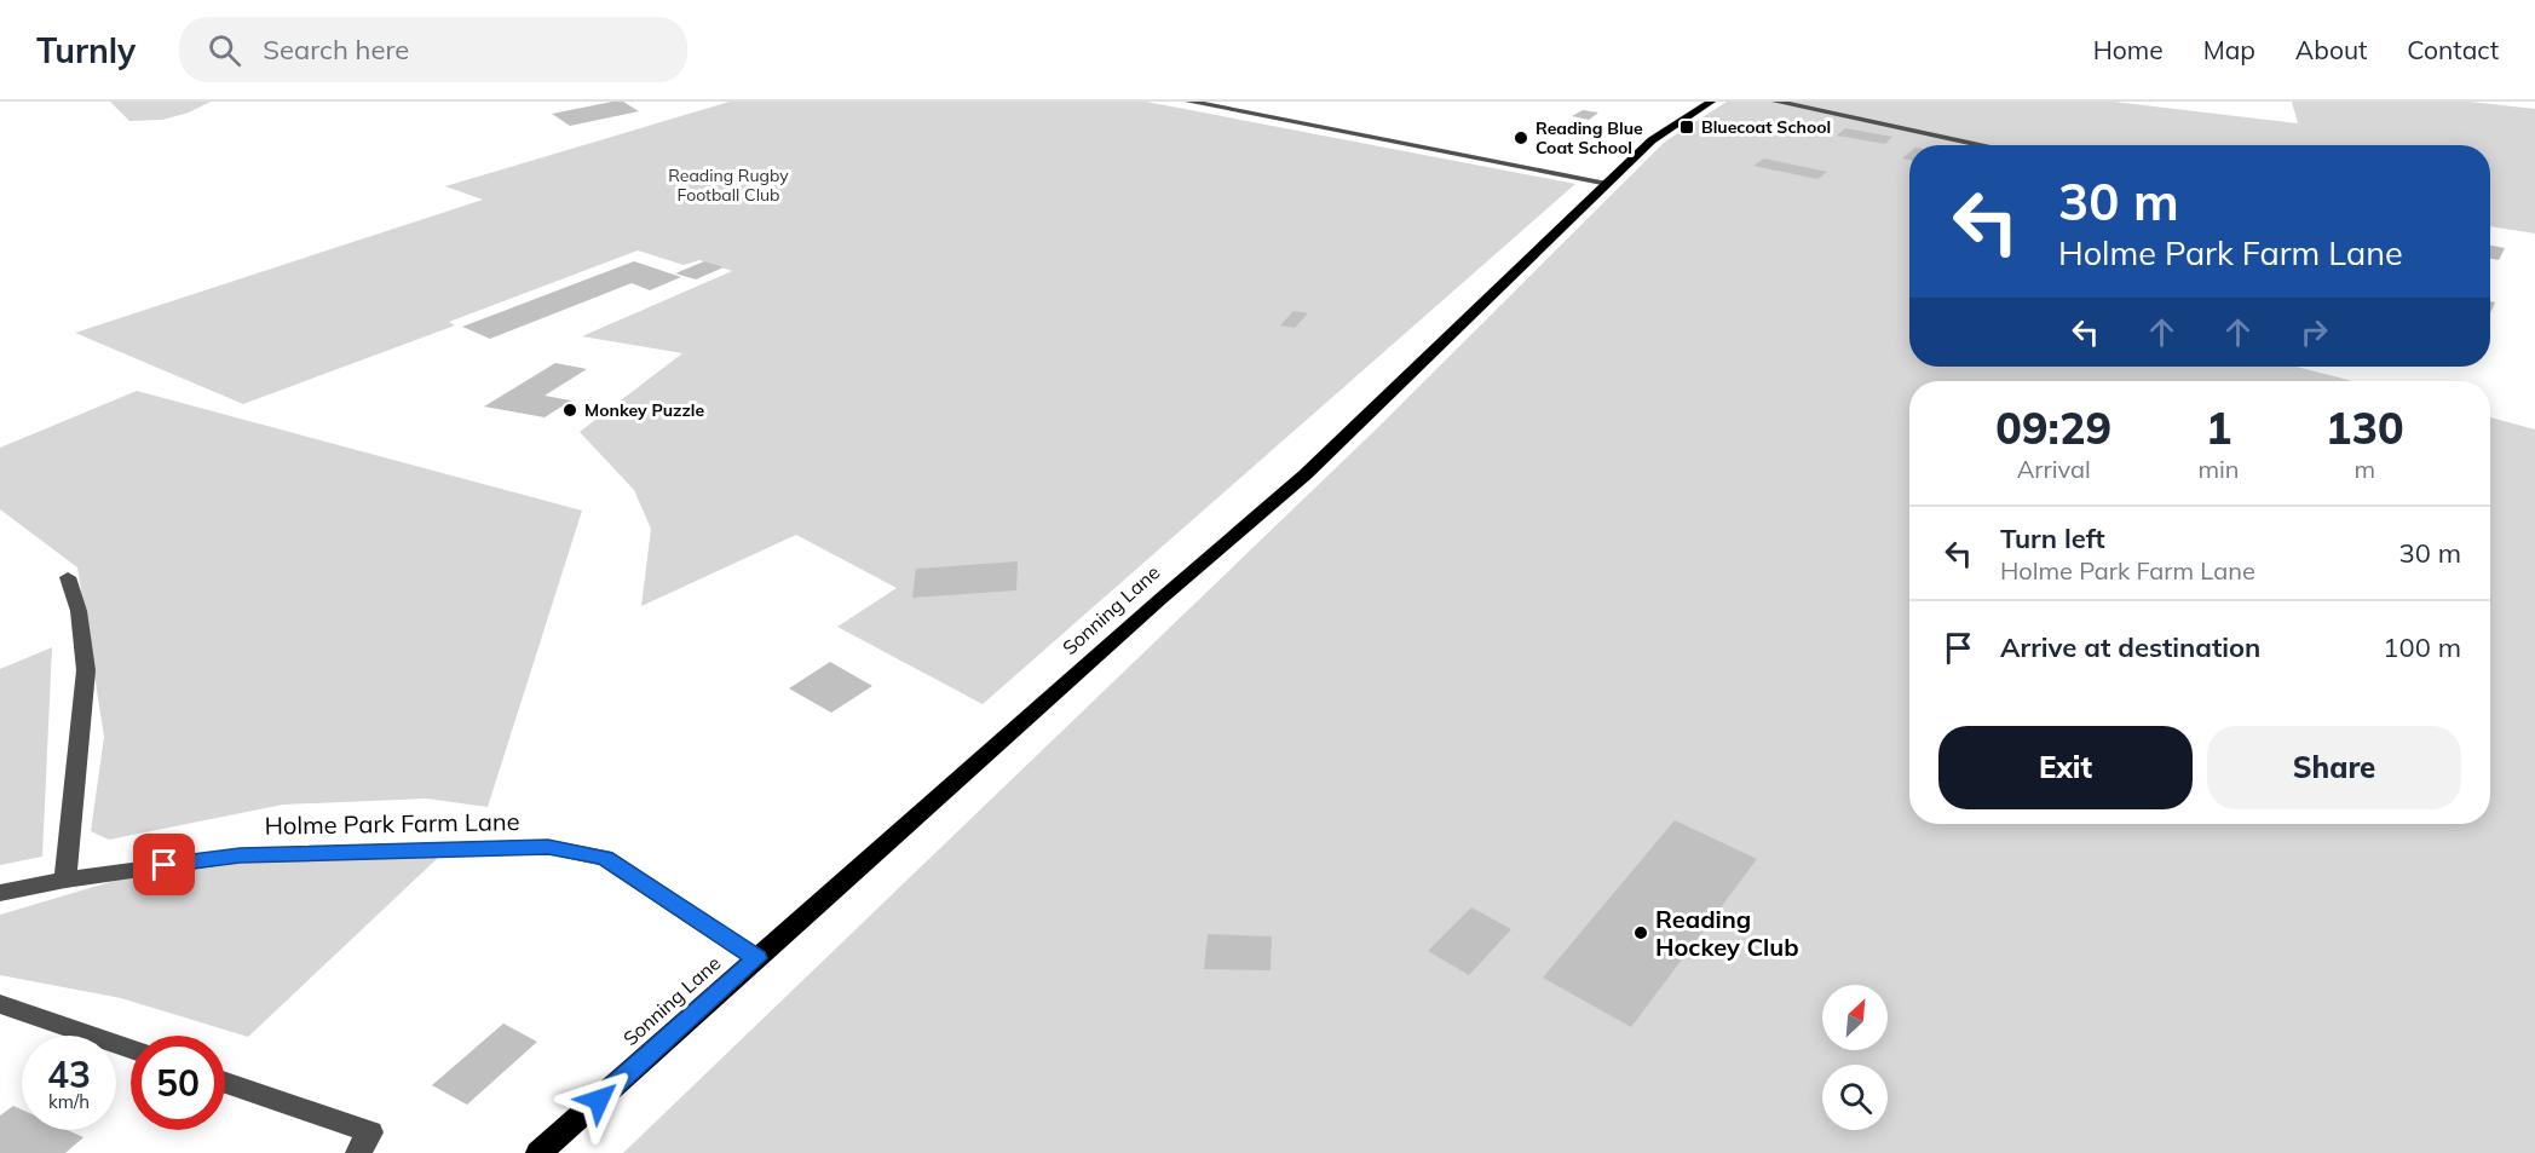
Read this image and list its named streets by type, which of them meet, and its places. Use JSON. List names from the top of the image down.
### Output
{
  "streets": {
    "main road": ["Sonning Lane"],
    "street": ["Holme Park Farm Lane"]
  },
  "crossings": [
    ["Sonning Lane", "Holme Park Farm Lane"]
  ],
  "parks": ["Reading Rugby Football Club"],
  "places": {
    "transit": ["Bluecoat School"],
    "other": ["Reading Blue Coat School", "Monkey Puzzle", "Reading Hockey Club"]
  },
  "north": "top right",
  "page": {
    "header": "Turnly",
    "search": "Search here",
    "nav": [
      "Home",
      "Map",
      "About",
      "Contact"
    ],
    "turn": ["30 m", "Holme Park Farm Lane"],
    "eta": [
      "09:29",
      "Arrival",
      "1",
      "min",
      "130",
      "m"
    ],
    "list": [
      {
        "name": "Turn left",
        "note": "Holme Park Farm Lane",
        "value": "30 m"
      },
      {
        "name": "Arrive at destination",
        "value": "100 m"
      }
    ],
    "buttons": ["Exit", "Share"],
    "speed": "43 km/h",
    "limit": "50"
  }
}
